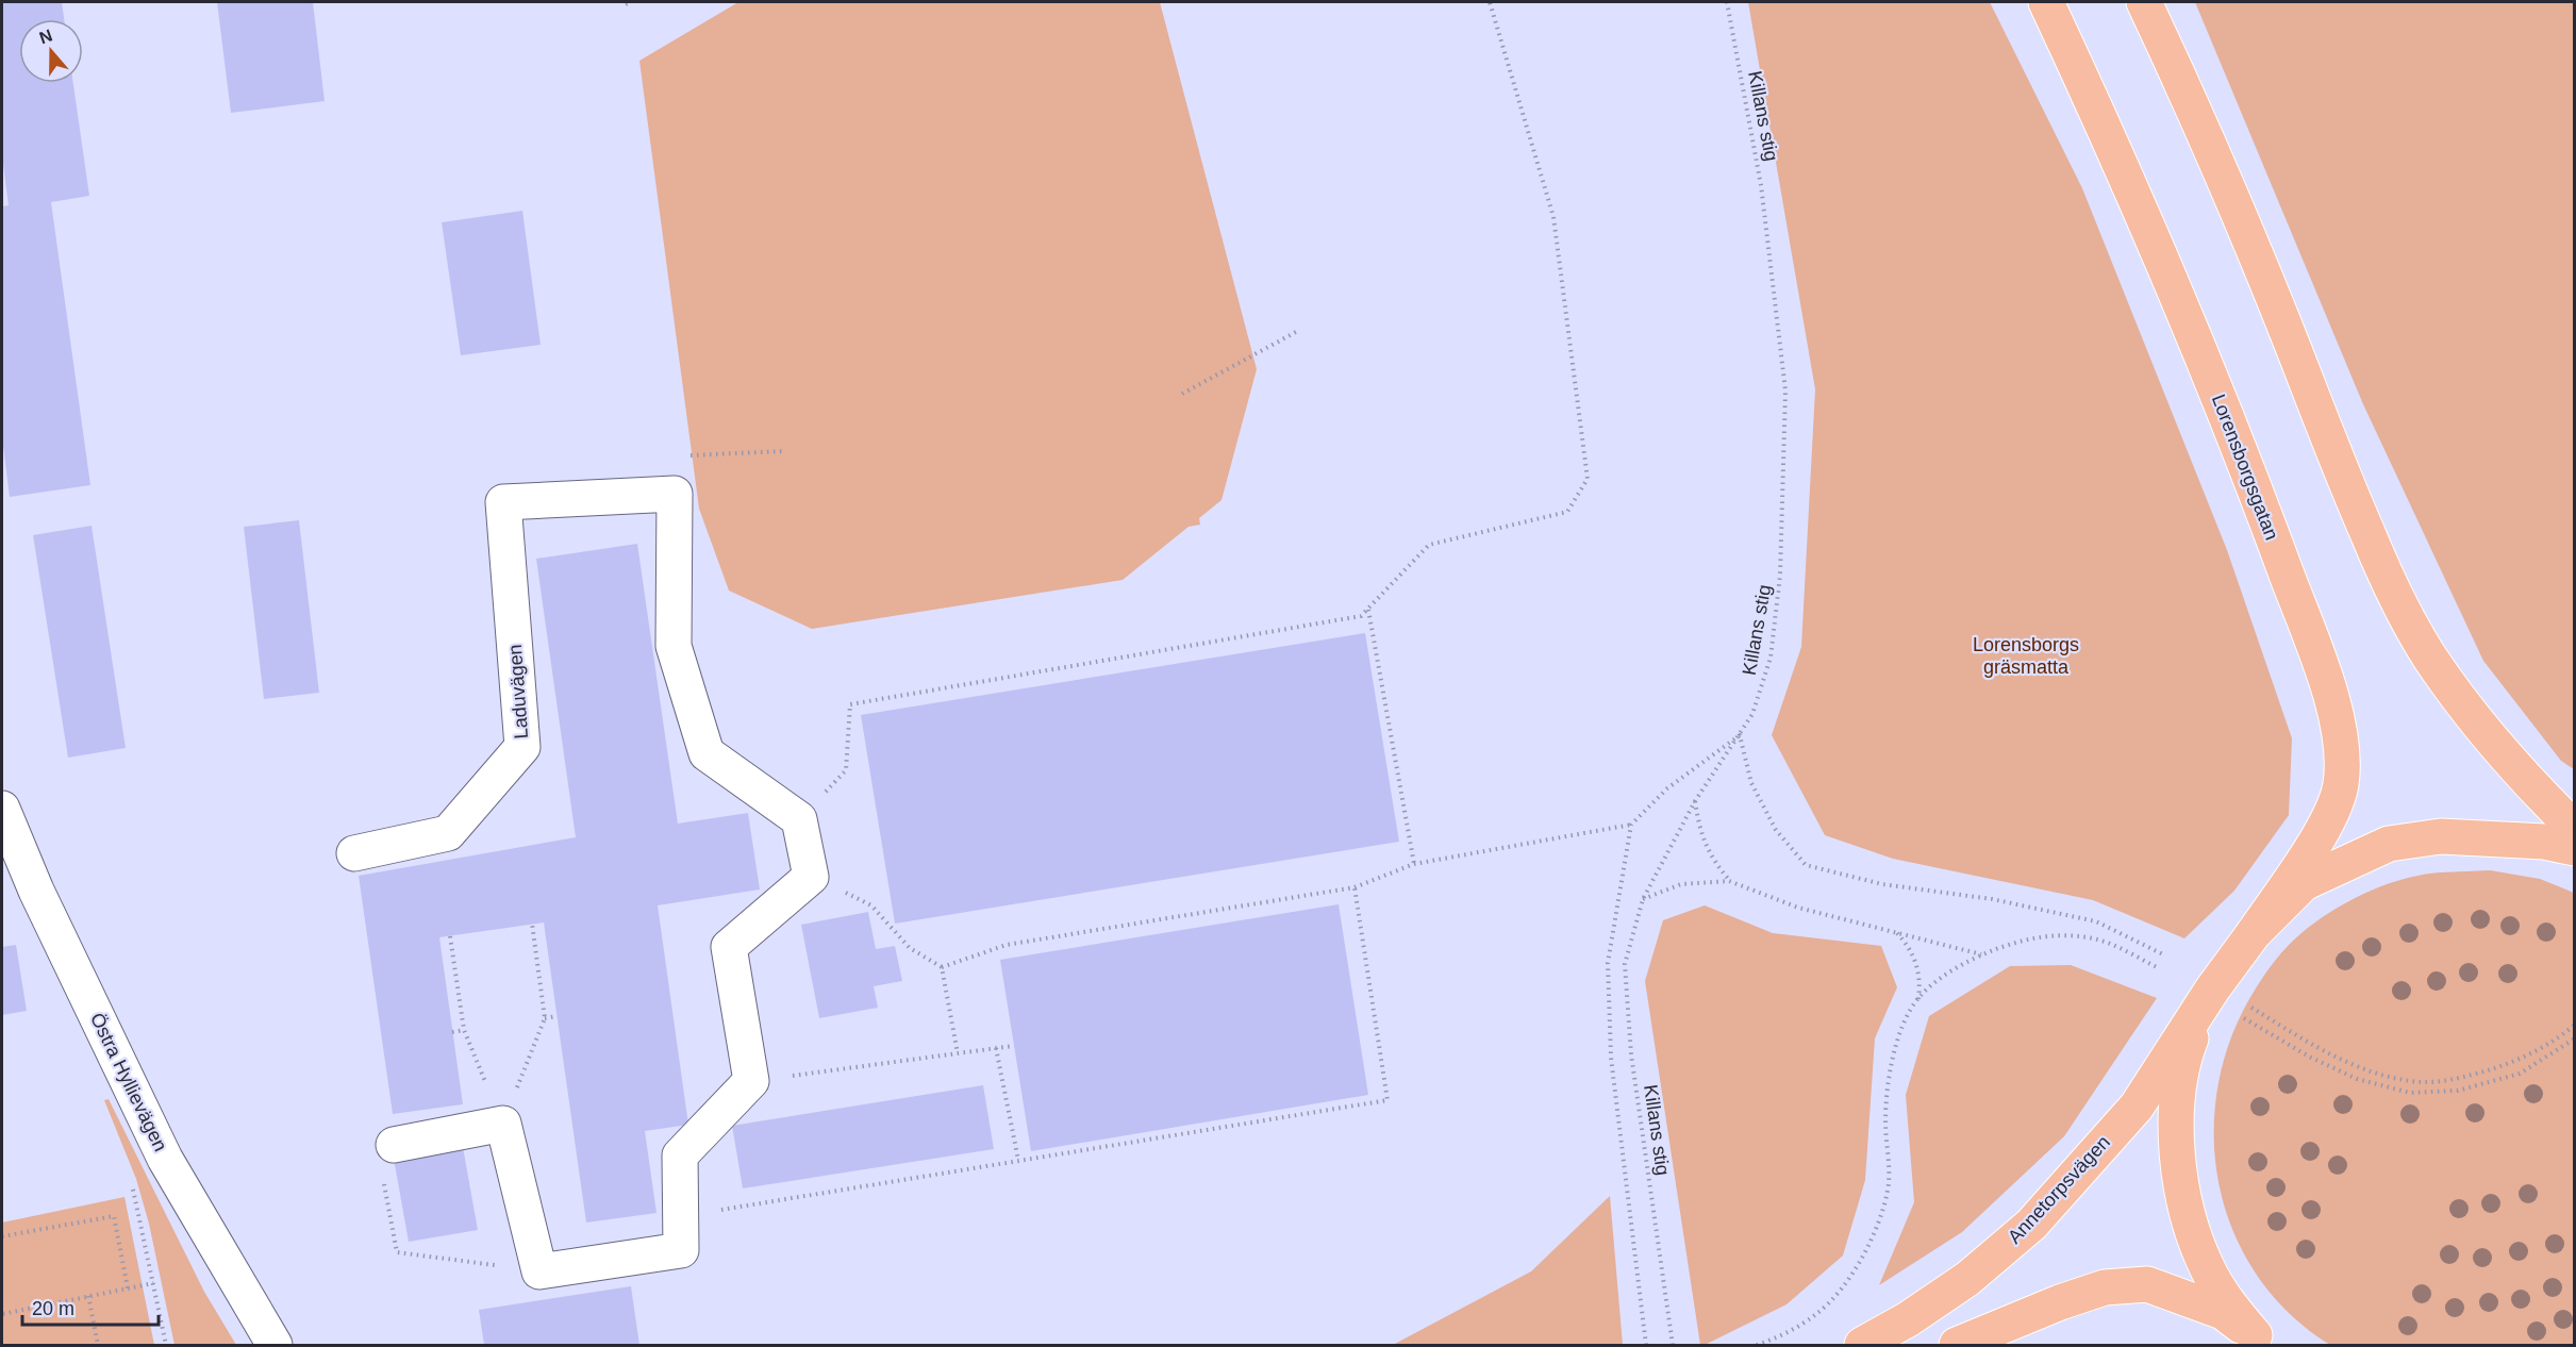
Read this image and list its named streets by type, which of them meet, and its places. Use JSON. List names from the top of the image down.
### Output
{
  "streets": {
    "main road": ["Lorensborgsgatan", "Annetorpsvägen"],
    "street": ["Laduvägen", "Östra Hyllievägen"],
    "path": ["Killans stig"]
  },
  "crossings": [
    ["Lorensborgsgatan", "Annetorpsvägen"]
  ],
  "parks": ["Lorensborgs gräsmatta"],
  "scale_bar": "20 m",
  "north": "top"
}
